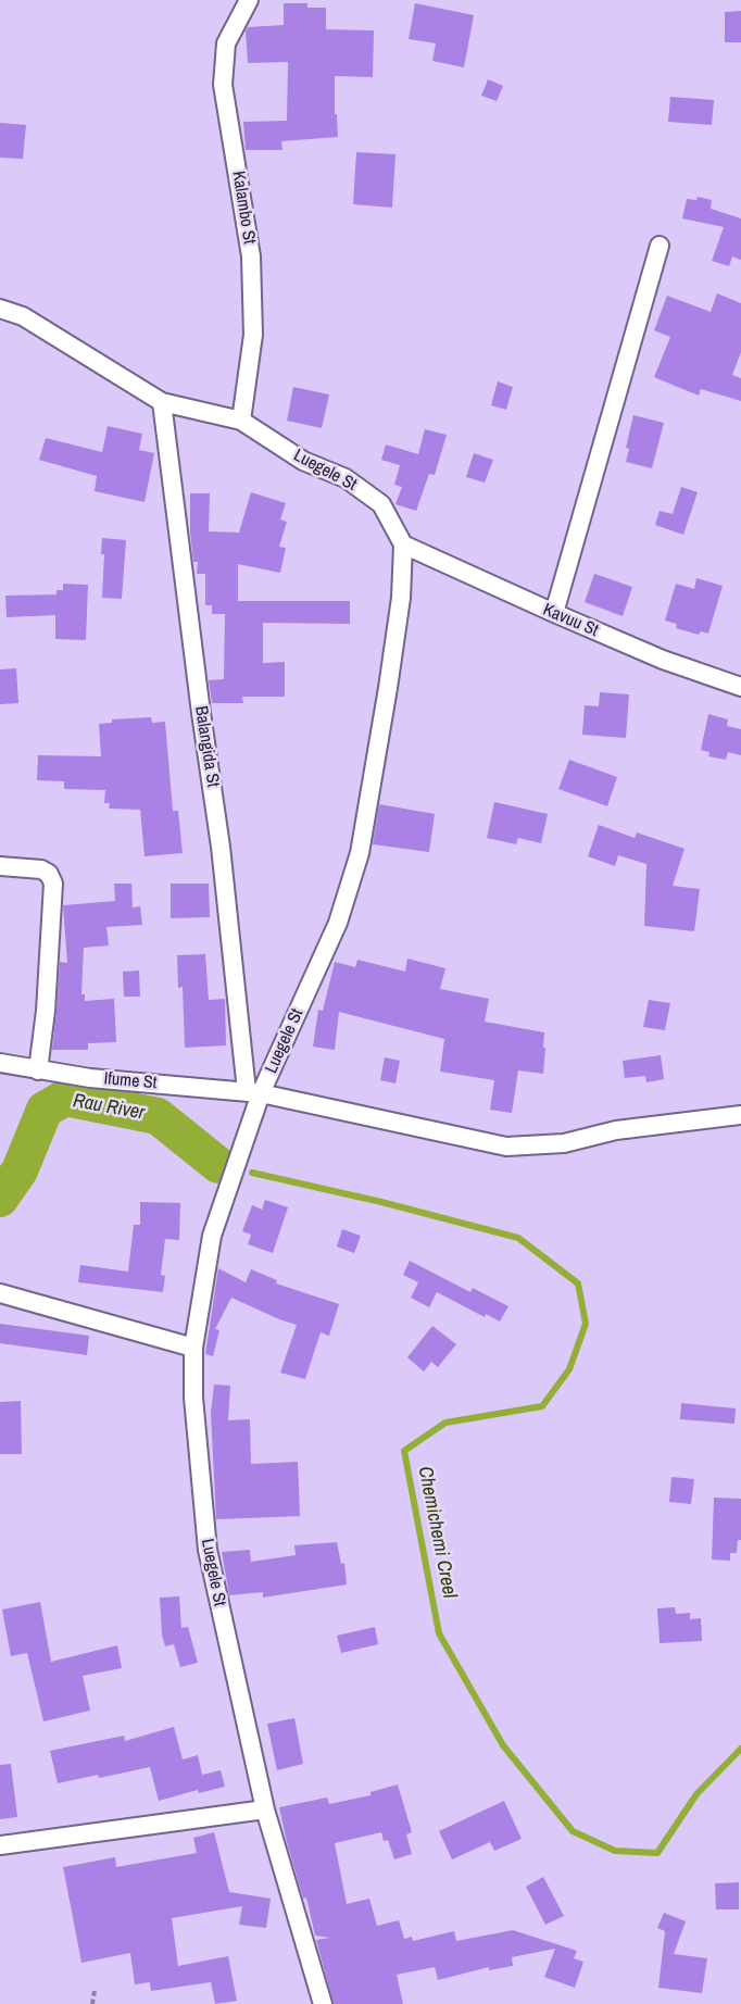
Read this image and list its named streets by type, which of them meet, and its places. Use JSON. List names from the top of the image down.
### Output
{
  "streets": {
    "street": [
      "Kalambo St",
      "Luegele St",
      "Kavuu St",
      "Balangida St",
      "Ifume St"
    ]
  },
  "crossings": [
    ["Kalambo St", "Luegele St"],
    ["Luegele St", "Kavuu St"],
    ["Luegele St", "Balangida St"],
    ["Luegele St", "Ifume St"],
    ["Balangida St", "Ifume St"]
  ],
  "water": ["Rau River", "Chemichemi Creel"]
}
